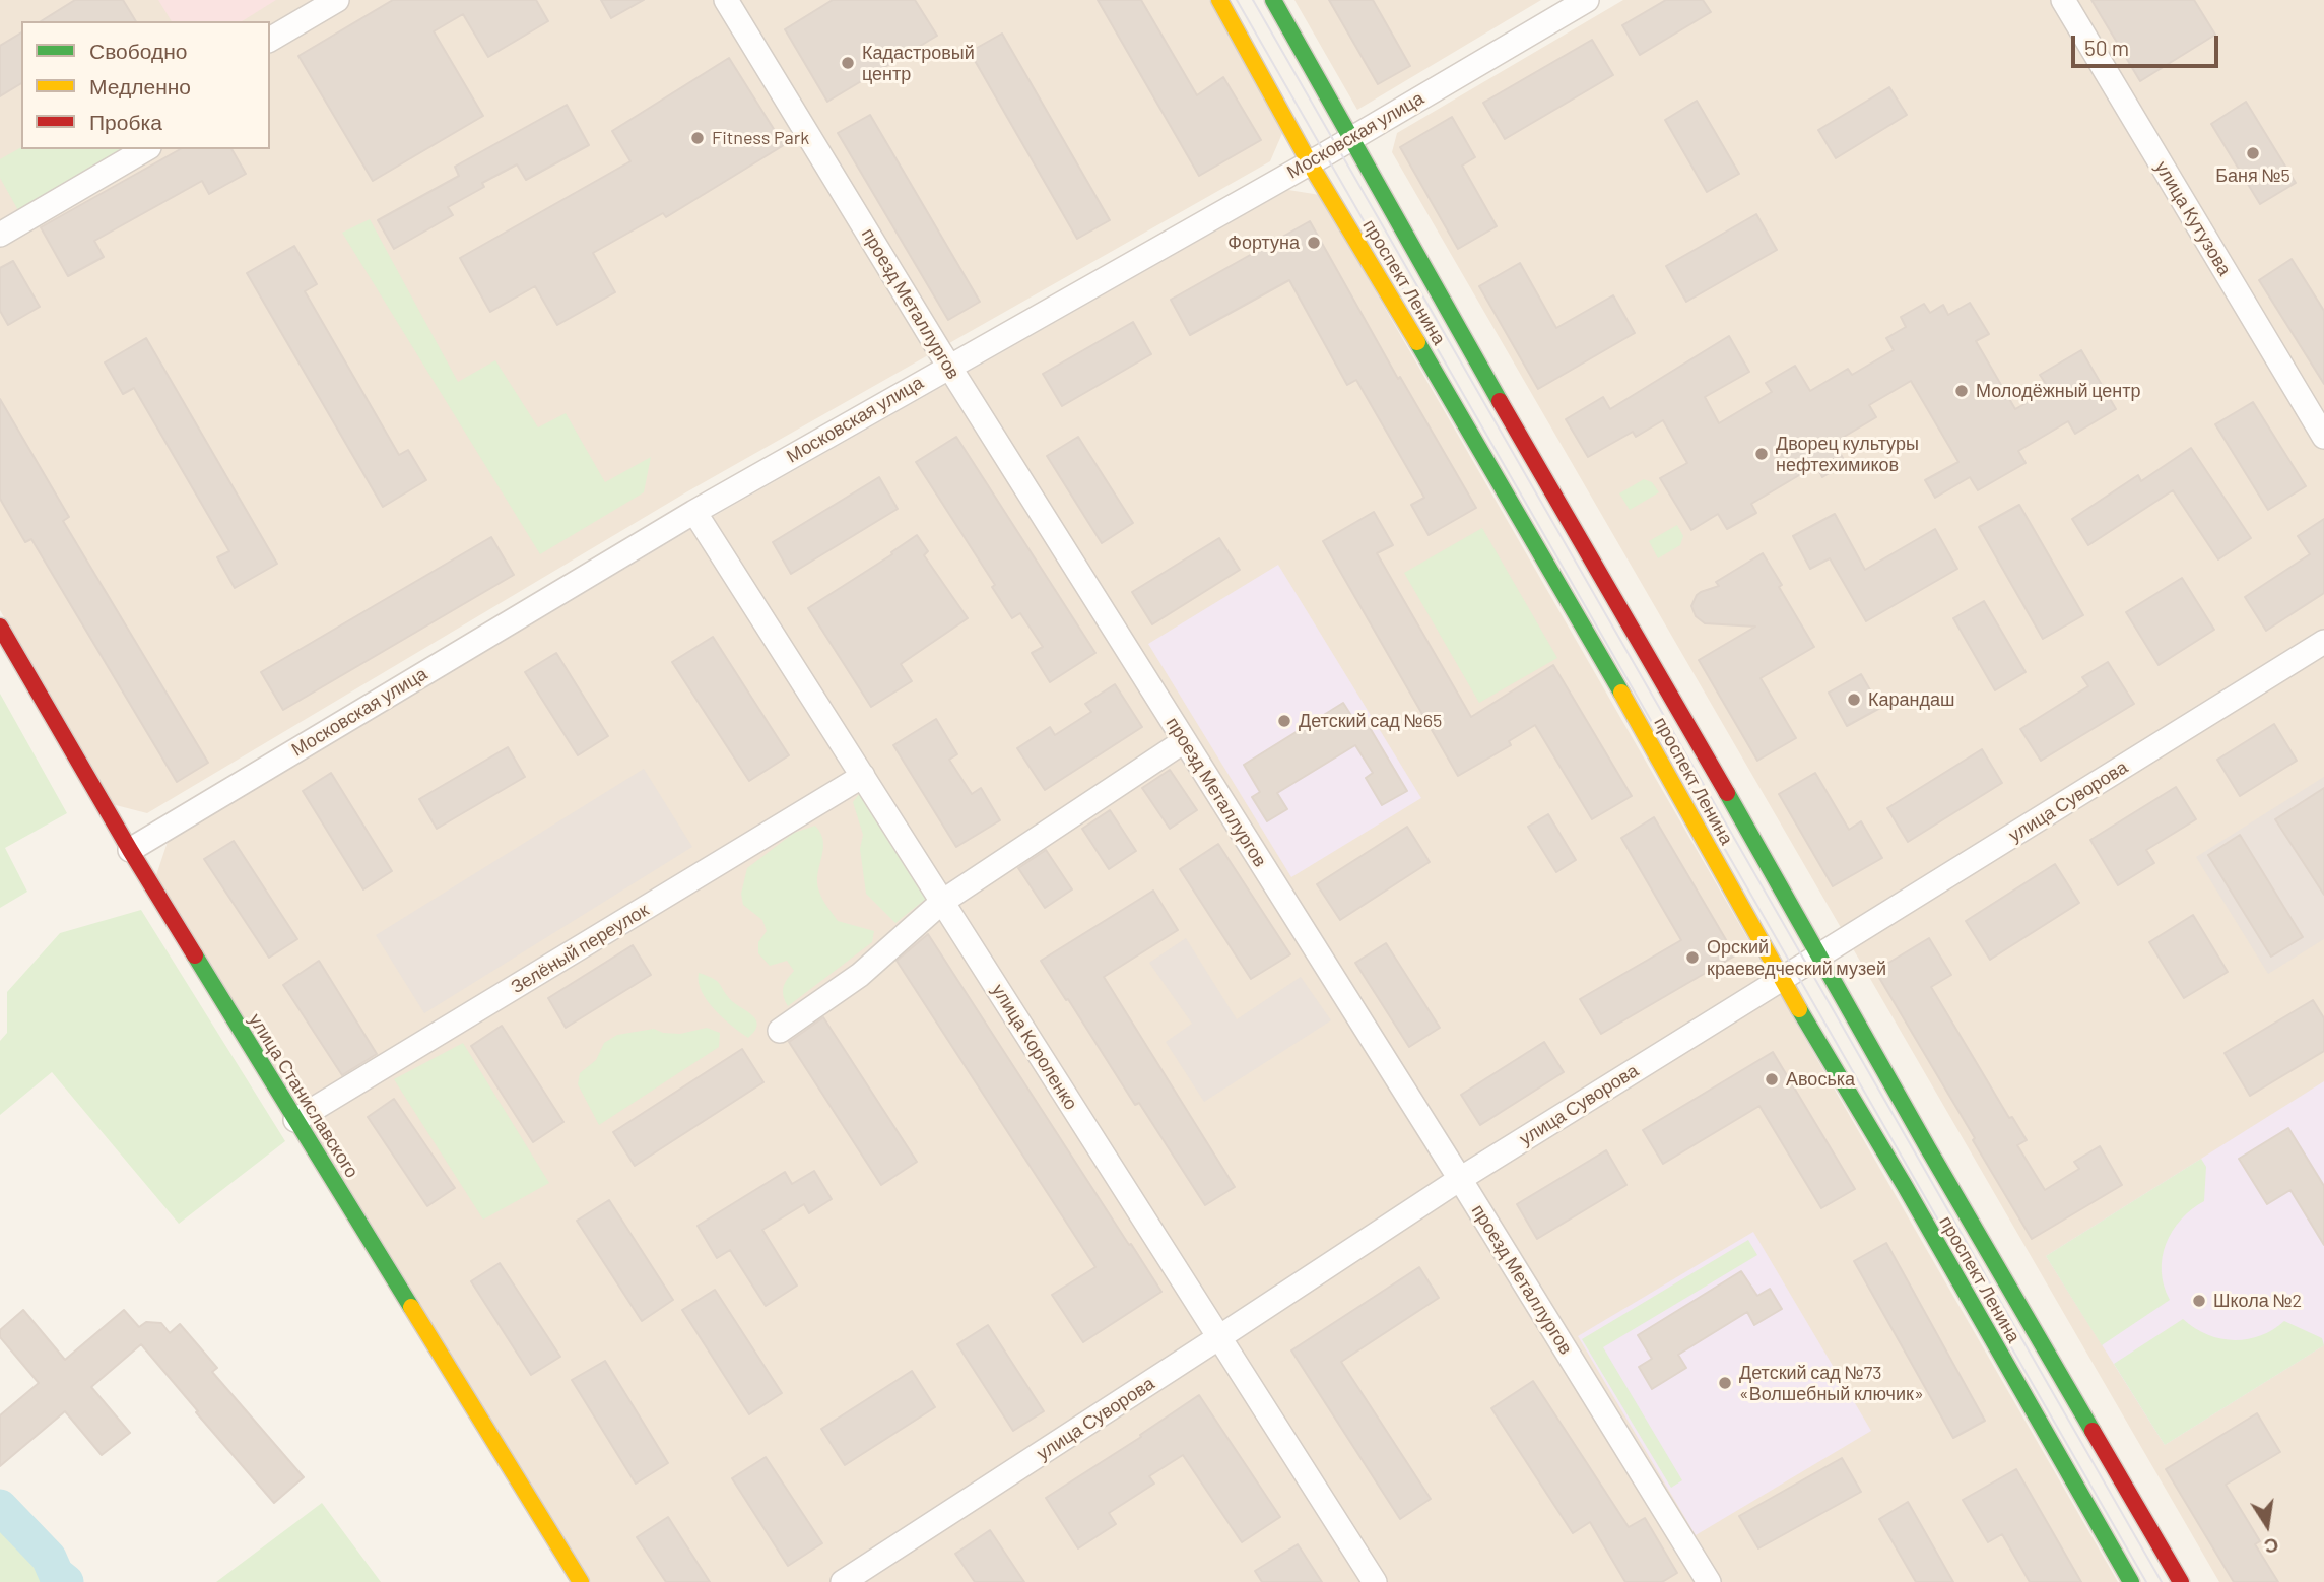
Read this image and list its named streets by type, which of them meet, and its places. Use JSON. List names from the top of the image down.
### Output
{
  "streets": {
    "main road": ["проспект Ленина", "улица Станиславского"],
    "street": [
      "Московская улица",
      "улица Кутузова",
      "проезд Металлургов",
      "улица Суворова",
      "Зелёный переулок",
      "улица Короленко"
    ]
  },
  "crossings": [
    ["Московская улица", "проспект Ленина"],
    ["Московская улица", "проезд Металлургов"],
    ["Московская улица", "улица Короленко"],
    ["Московская улица", "улица Станиславского"],
    ["проспект Ленина", "улица Суворова"],
    ["проезд Металлургов", "улица Суворова"],
    ["улица Суворова", "улица Короленко"],
    ["Зелёный переулок", "улица Короленко"],
    ["Зелёный переулок", "улица Станиславского"]
  ],
  "places": [
    "Кадастровый центр",
    "Fitness Park",
    "Баня №5",
    "Фортуна",
    "Молодёжный центр",
    "Дворец культуры нефтехимиков",
    "Карандаш",
    "Детский сад №65",
    "Орский краеведческий музей",
    "Авоська",
    "Школа №2",
    "Детский сад №73 «Волшебный ключик»"
  ],
  "legend": ["Свободно", "Медленно", "Пробка"],
  "scale_bar": "50 m",
  "north": "bottom"
}
